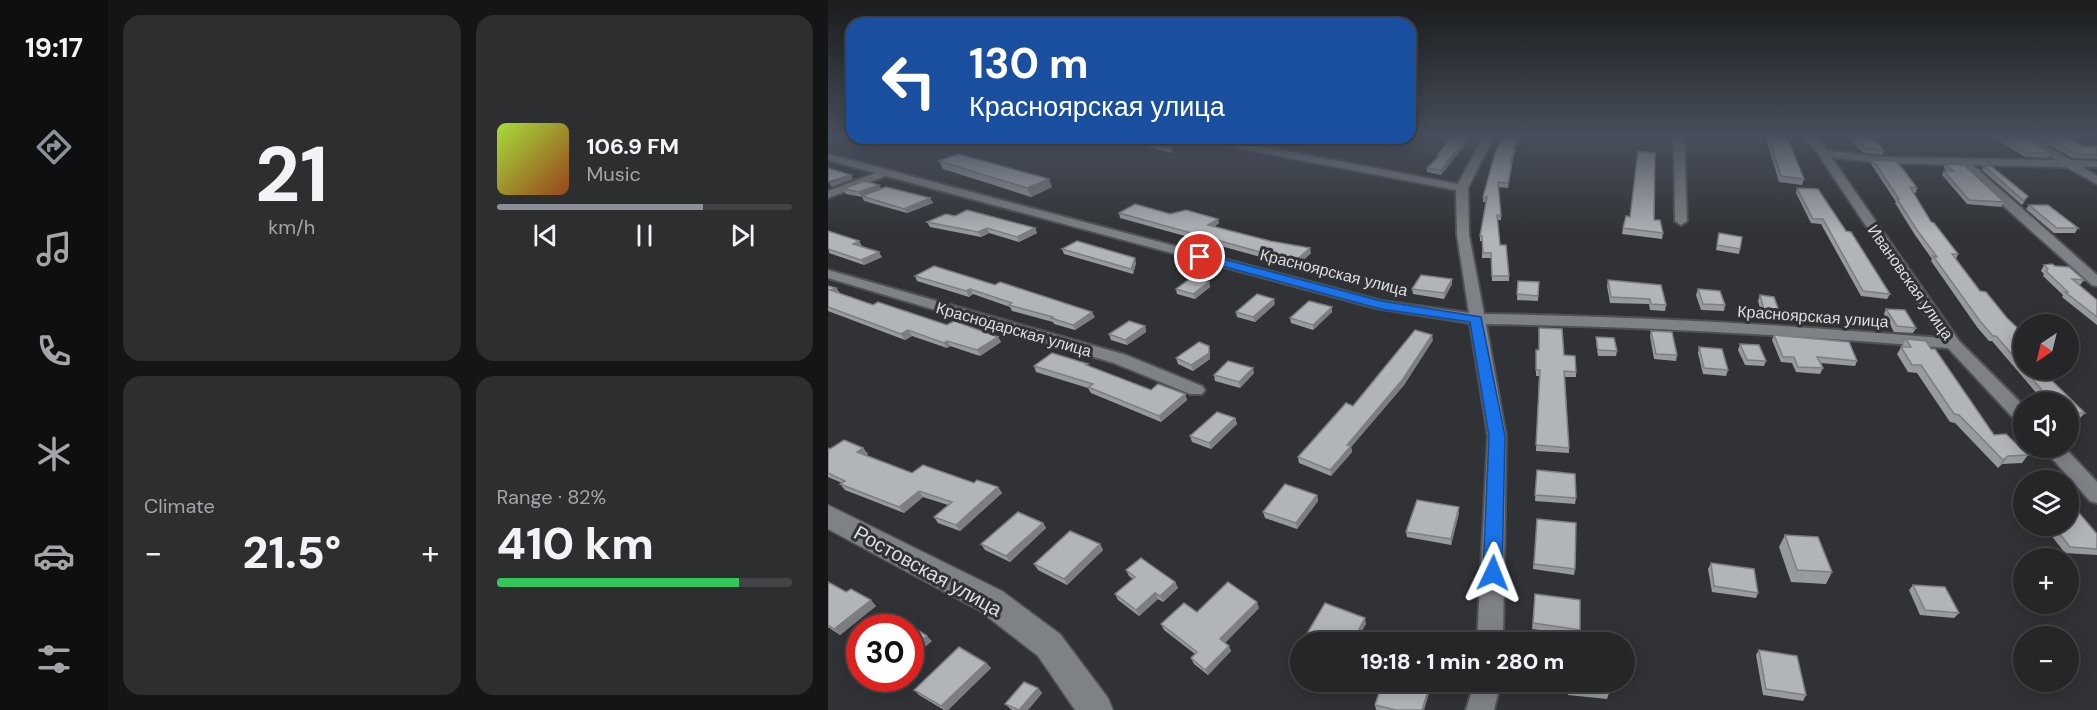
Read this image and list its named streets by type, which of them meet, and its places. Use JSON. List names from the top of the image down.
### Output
{
  "streets": {
    "street": [
      "Красноярская улица",
      "Ивановская улица",
      "Краснодарская улица",
      "Ростовская улица"
    ]
  },
  "crossings": [
    ["Красноярская улица", "Ивановская улица"]
  ],
  "north": "bottom left",
  "page": {
    "tabs": "19:17",
    "tile": [
      ["21", "km/h"],
      "Climate",
      ["Range · 82%", "410 km"]
    ],
    "turn": ["130 m", "Красноярская улица"],
    "song": ["106.9 FM", "Music"],
    "map_buttons": ["+", "−"],
    "heat": ["−", "21.5°", "+"],
    "limit": "30",
    "trip": "19:18 · 1 min · 280 m"
  }
}
